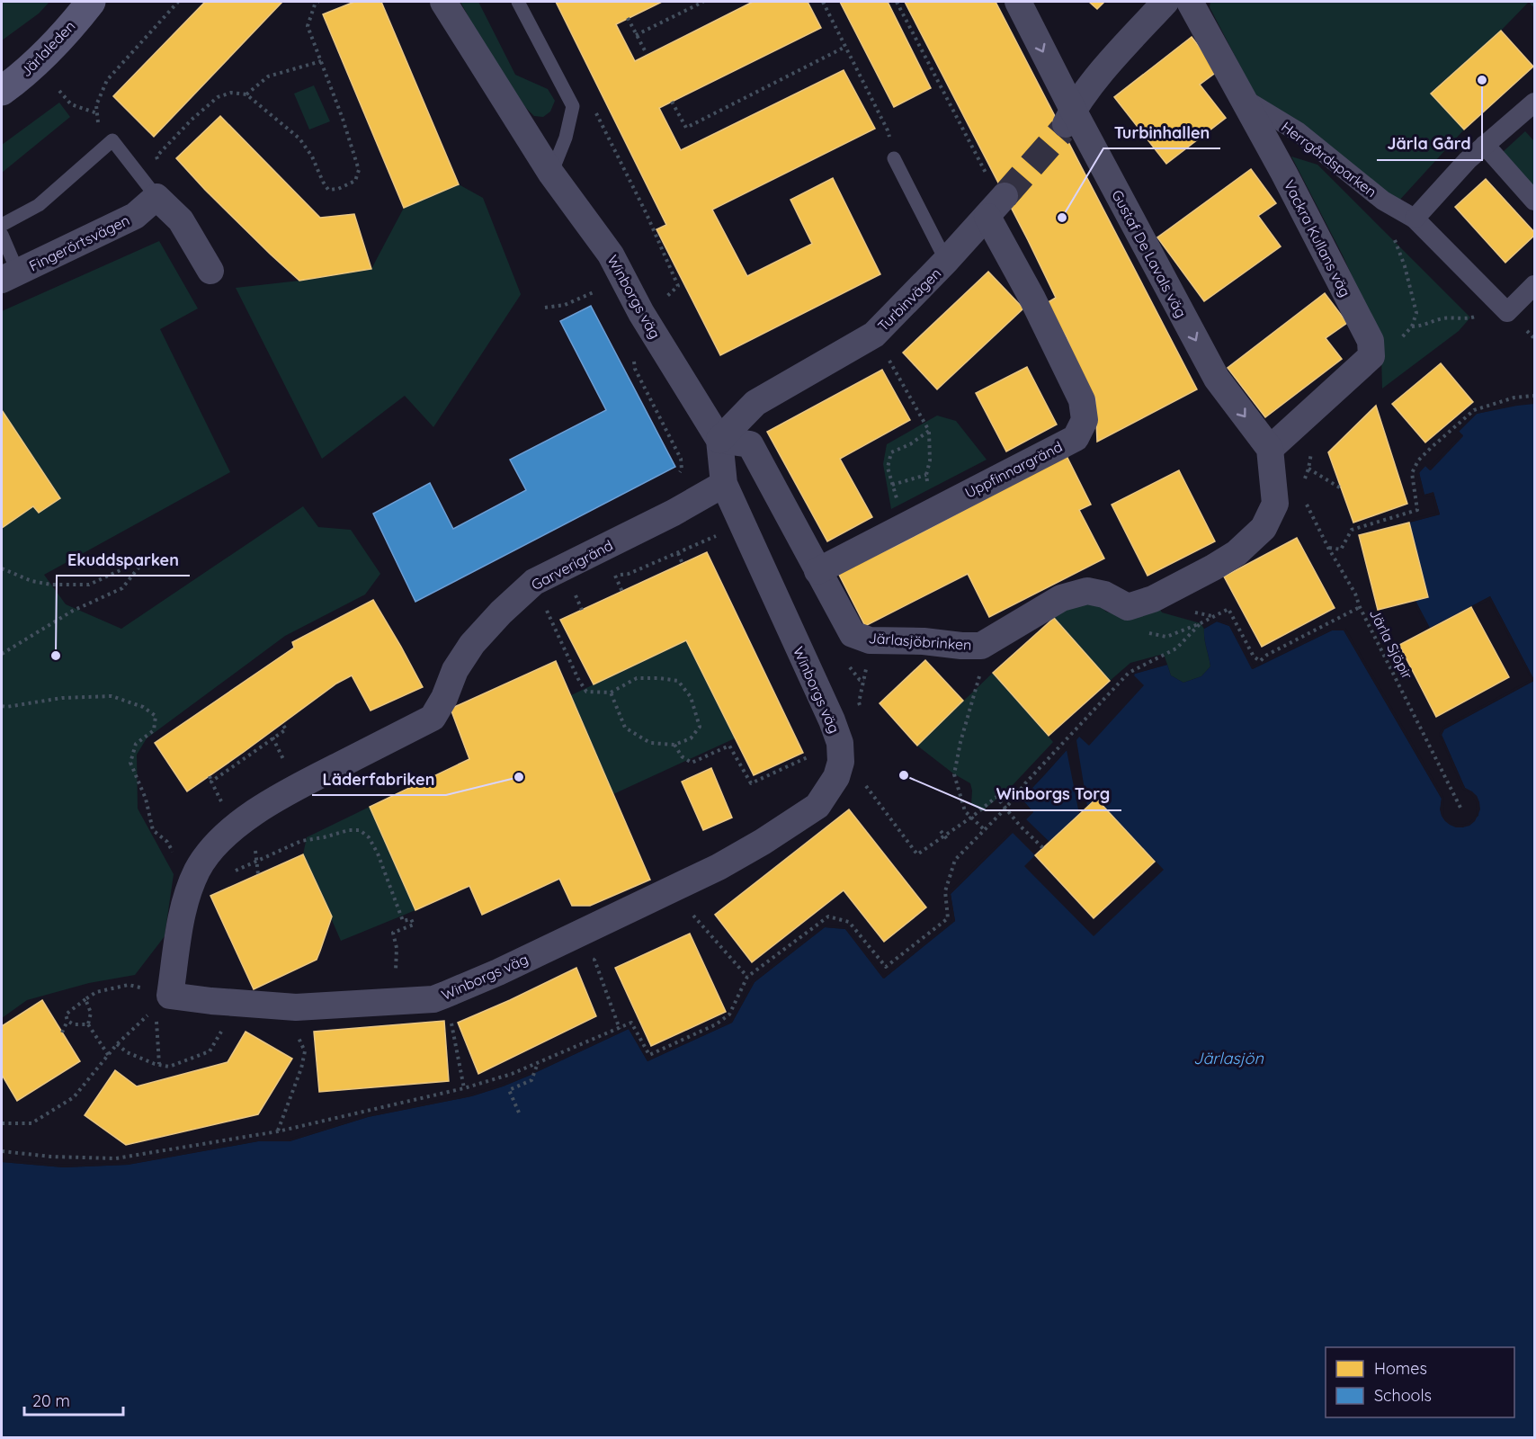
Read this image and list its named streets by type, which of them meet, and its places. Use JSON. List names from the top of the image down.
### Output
{
  "streets": {
    "main road": ["Järlaleden"],
    "street": [
      "Herrgårdsparken",
      "Vackra Kullans väg",
      "Fingerörtsvägen",
      "Gustaf De Lavals väg",
      "Winborgs väg",
      "Turbinvägen",
      "Uppfinnargränd",
      "Garverigränd",
      "Järlasjöbrinken"
    ],
    "path": ["Järla Sjöpir"]
  },
  "crossings": [
    ["Herrgårdsparken", "Vackra Kullans väg"],
    ["Gustaf De Lavals väg", "Järlasjöbrinken"],
    ["Winborgs väg", "Turbinvägen"],
    ["Winborgs väg", "Garverigränd"],
    ["Winborgs väg", "Järlasjöbrinken"],
    ["Turbinvägen", "Uppfinnargränd"],
    ["Turbinvägen", "Järlasjöbrinken"],
    ["Uppfinnargränd", "Järlasjöbrinken"]
  ],
  "one_way": ["Gustaf De Lavals väg"],
  "water": ["Järlasjön"],
  "places": [
    "Järla Gård",
    "Turbinhallen",
    "Ekuddsparken",
    "Winborgs Torg",
    "Läderfabriken"
  ],
  "legend": ["Homes", "Schools"],
  "scale_bar": "20 m"
}
